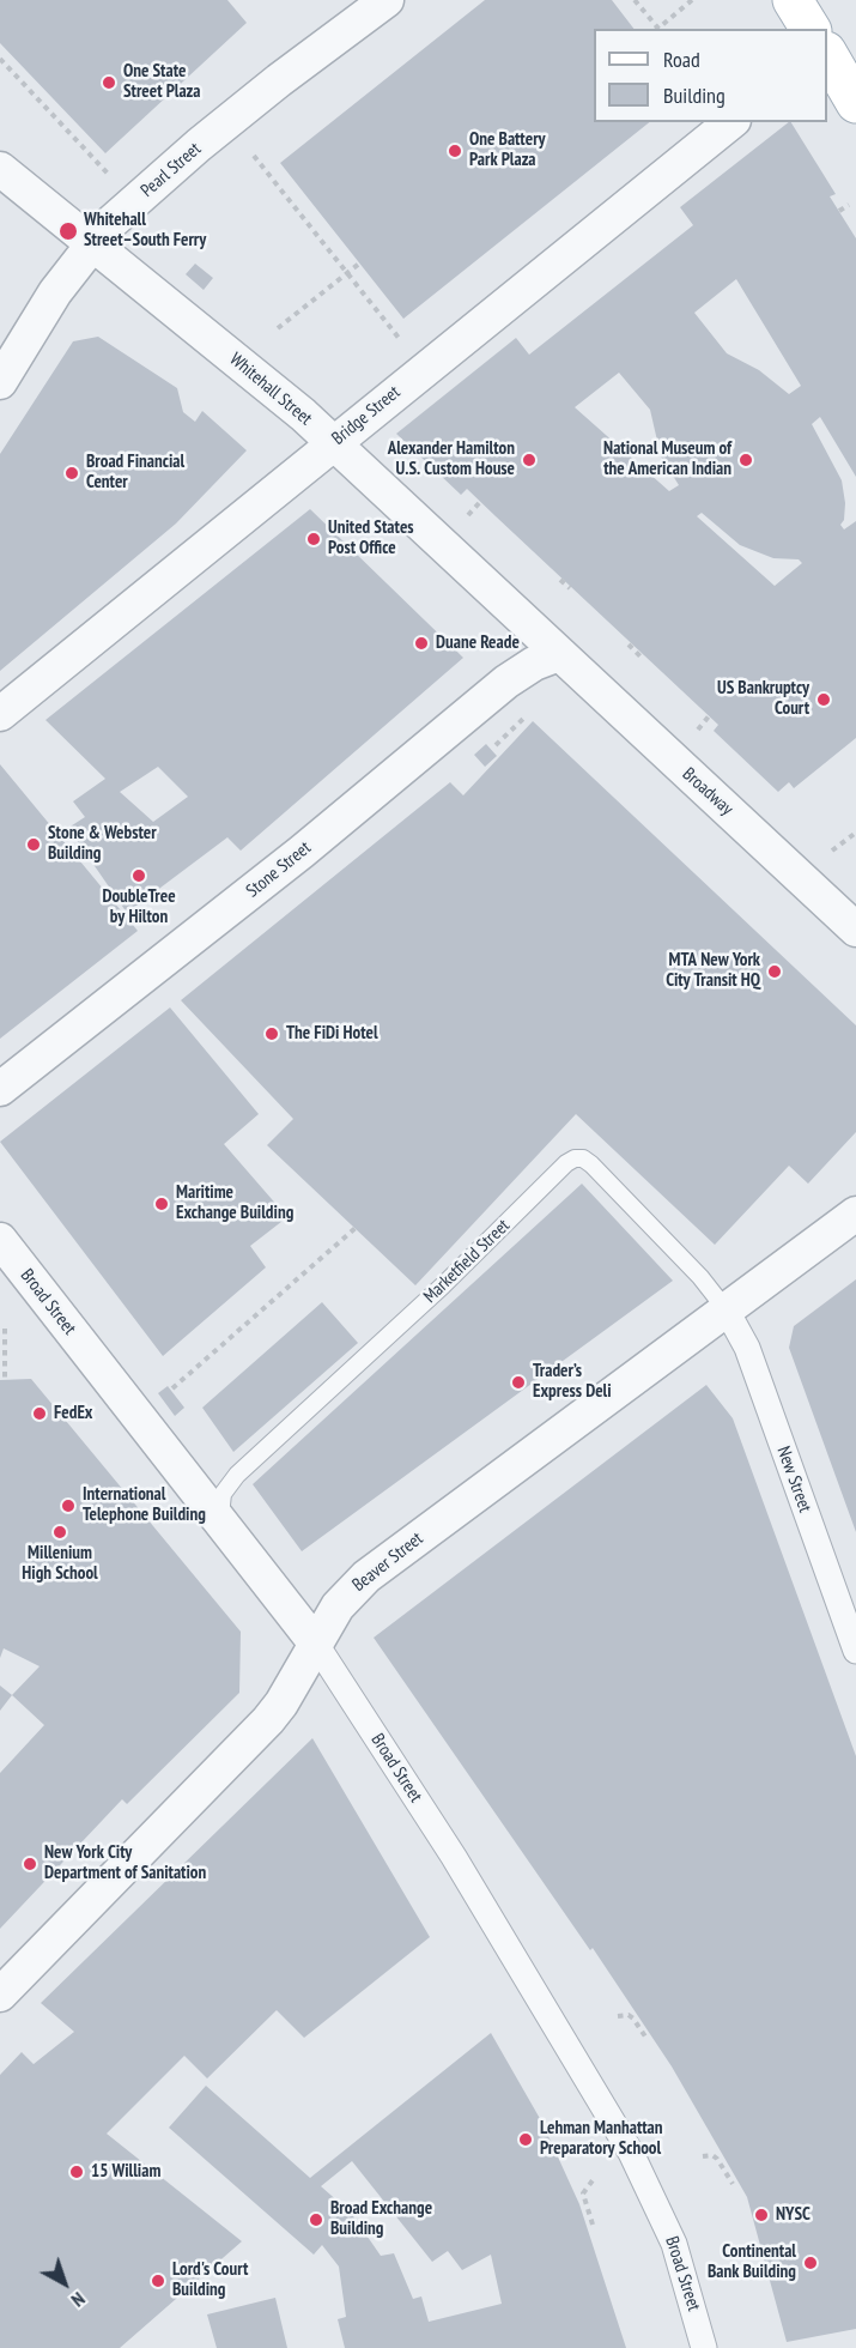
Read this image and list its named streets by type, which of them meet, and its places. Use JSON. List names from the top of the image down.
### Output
{
  "streets": {
    "street": [
      "Pearl Street",
      "Whitehall Street",
      "Bridge Street",
      "Broadway",
      "Stone Street",
      "Broad Street",
      "New Street",
      "Beaver Street"
    ],
    "lane": ["Marketfield Street"]
  },
  "crossings": [
    ["Pearl Street", "Whitehall Street"],
    ["Whitehall Street", "Bridge Street"],
    ["Whitehall Street", "Broadway"],
    ["Whitehall Street", "Stone Street"],
    ["Broadway", "Stone Street"],
    ["Marketfield Street", "Broad Street"],
    ["Marketfield Street", "New Street"],
    ["Marketfield Street", "Beaver Street"],
    ["Broad Street", "Beaver Street"],
    ["New Street", "Beaver Street"]
  ],
  "places": [
    "One State Street Plaza",
    "One Battery Park Plaza",
    "Whitehall Street–South Ferry",
    "Alexander Hamilton U.S. Custom House",
    "National Museum of the American Indian",
    "Broad Financial Center",
    "United States Post Office",
    "Duane Reade",
    "US Bankruptcy Court",
    "Stone & Webster Building",
    "DoubleTree by Hilton",
    "MTA New York City Transit HQ",
    "The FiDi Hotel",
    "Maritime Exchange Building",
    "Trader’s Express Deli",
    "FedEx",
    "International Telephone Building",
    "Millenium High School",
    "New York City Department of Sanitation",
    "Lehman Manhattan Preparatory School",
    "15 William",
    "NYSC",
    "Broad Exchange Building",
    "Continental Bank Building",
    "Lord's Court Building"
  ],
  "legend": ["Road", "Building"],
  "north": "bottom right"
}
